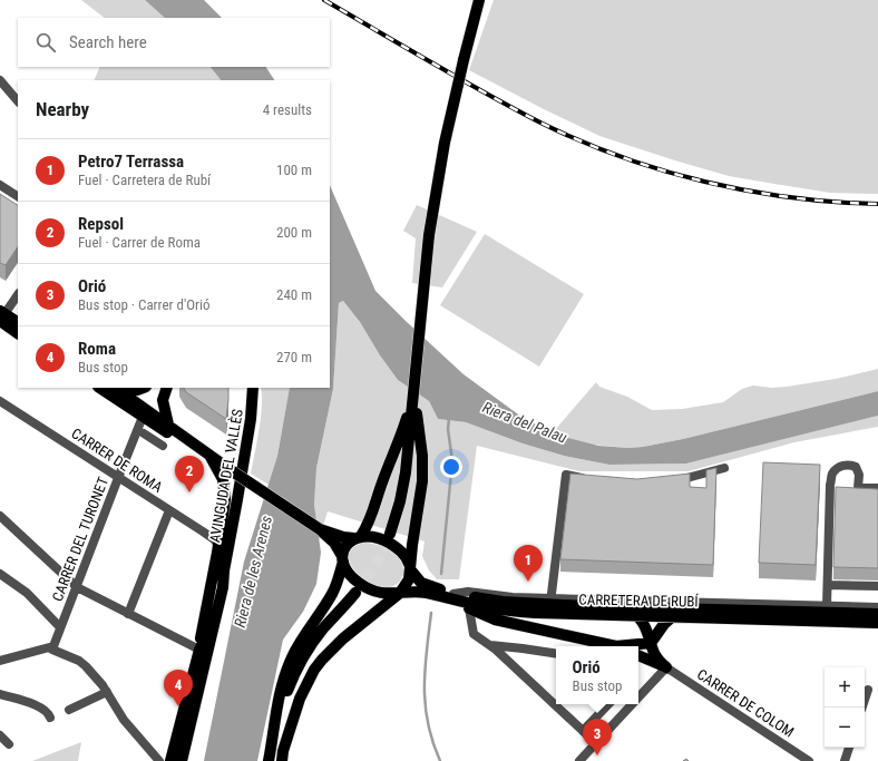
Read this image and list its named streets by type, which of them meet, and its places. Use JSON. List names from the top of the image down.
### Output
{
  "streets": {
    "main road": ["AVINGUDA DEL VALLÈS", "CARRETERA DE RUBÍ"],
    "street": ["CARRER DE ROMA", "CARRER DEL TURONET", "CARRER DE COLOM"]
  },
  "crossings": [
    ["CARRER DE ROMA", "AVINGUDA DEL VALLÈS"],
    ["CARRER DE ROMA", "CARRER DEL TURONET"]
  ],
  "water": ["Riera del Palau", "Riera de les Arenes"],
  "page": {
    "search": "Search here",
    "heading": ["Nearby", "4 results"],
    "list": [
      {
        "mark": "1",
        "name": "Petro7 Terrassa",
        "note": "Fuel · Carretera de Rubí",
        "value": "100 m"
      },
      {
        "mark": "2",
        "name": "Repsol",
        "note": "Fuel · Carrer de Roma",
        "value": "200 m"
      },
      {
        "mark": "3",
        "name": "Orió",
        "note": "Bus stop · Carrer d'Orió",
        "value": "240 m"
      },
      {
        "mark": "4",
        "name": "Roma",
        "note": "Bus stop",
        "value": "270 m"
      }
    ],
    "pins": [
      "2",
      "1",
      "4",
      "3"
    ],
    "popup": ["Orió", "Bus stop"],
    "map_buttons": ["+", "−"]
  }
}
